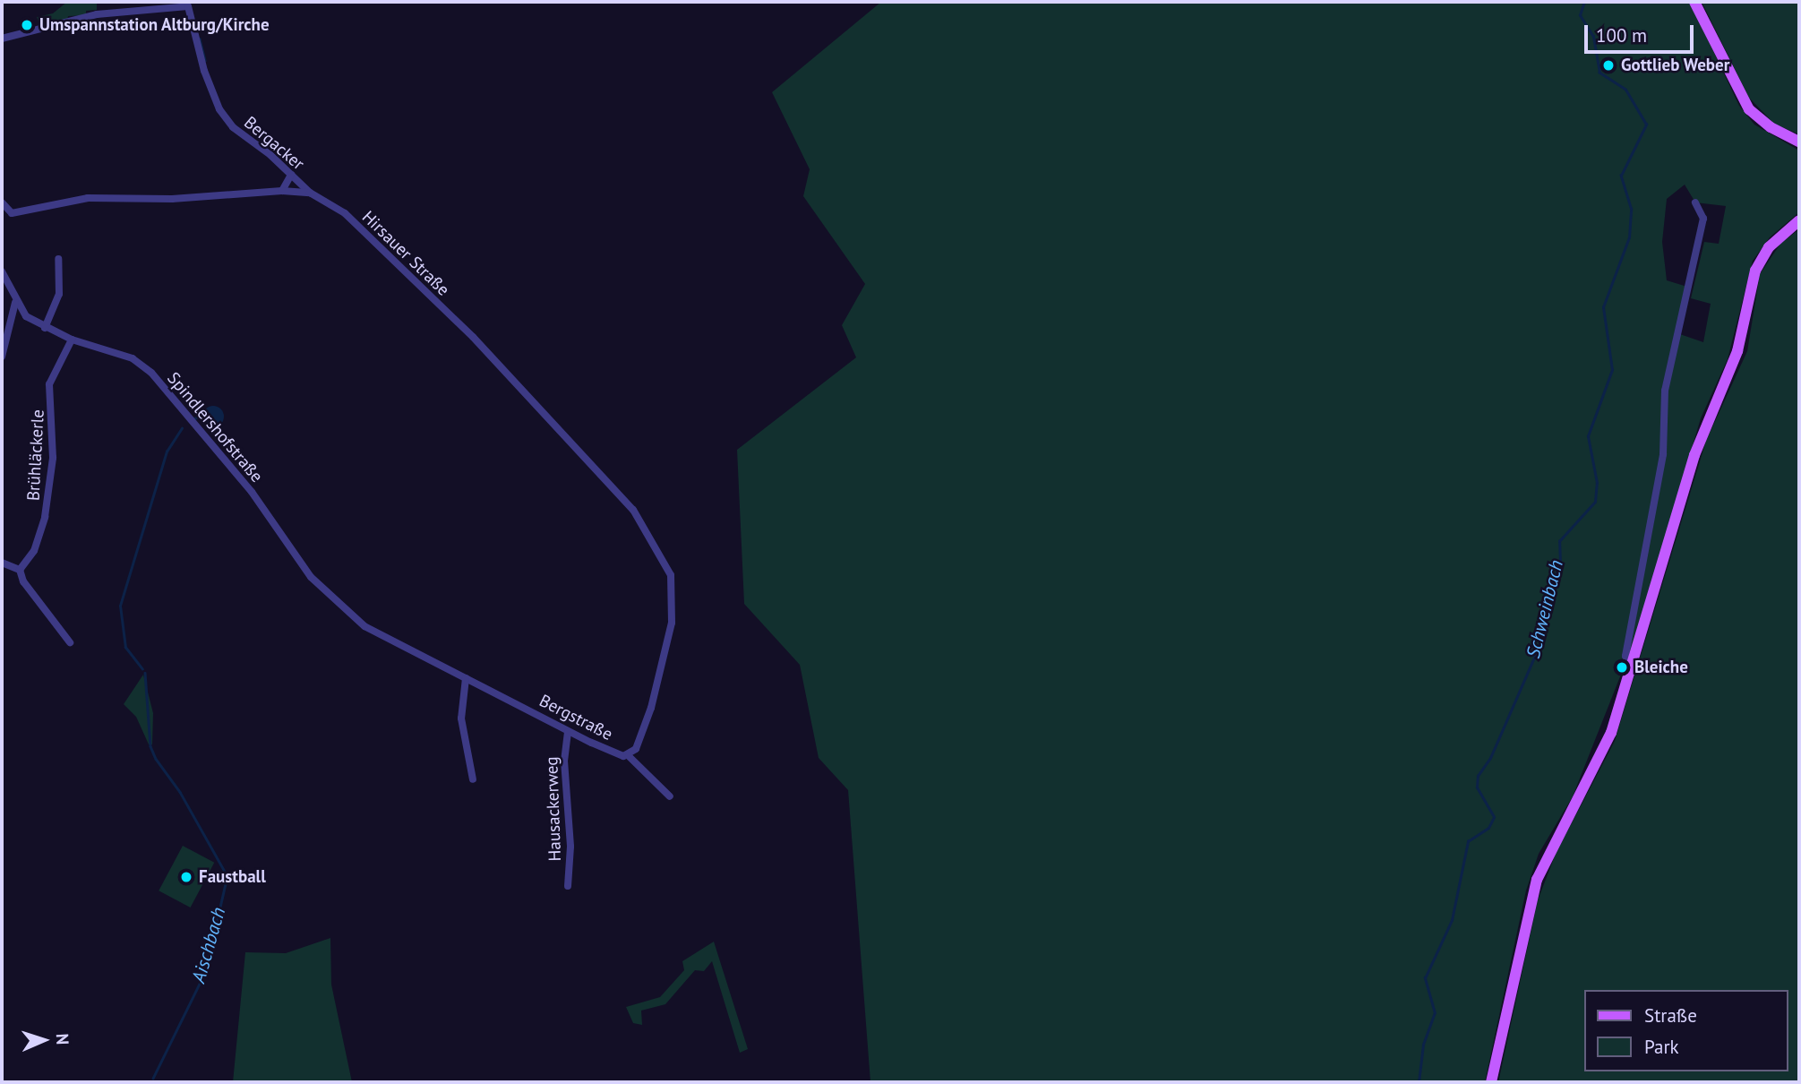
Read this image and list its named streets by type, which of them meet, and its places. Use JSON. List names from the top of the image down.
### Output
{
  "streets": {
    "street": [
      "Bergacker",
      "Hirsauer Straße",
      "Spindlershofstraße",
      "Brühläckerle",
      "Bergstraße",
      "Hausackerweg"
    ]
  },
  "crossings": [
    ["Bergacker", "Hirsauer Straße"],
    ["Hirsauer Straße", "Bergstraße"],
    ["Spindlershofstraße", "Brühläckerle"],
    ["Spindlershofstraße", "Bergstraße"],
    ["Bergstraße", "Hausackerweg"]
  ],
  "water": ["Schweinbach", "Aischbach"],
  "places": [
    "Umspannstation Altburg/Kirche",
    "Gottlieb Weber",
    "Bleiche",
    "Faustball"
  ],
  "legend": ["Straße", "Park"],
  "scale_bar": "100 m",
  "north": "right"
}
